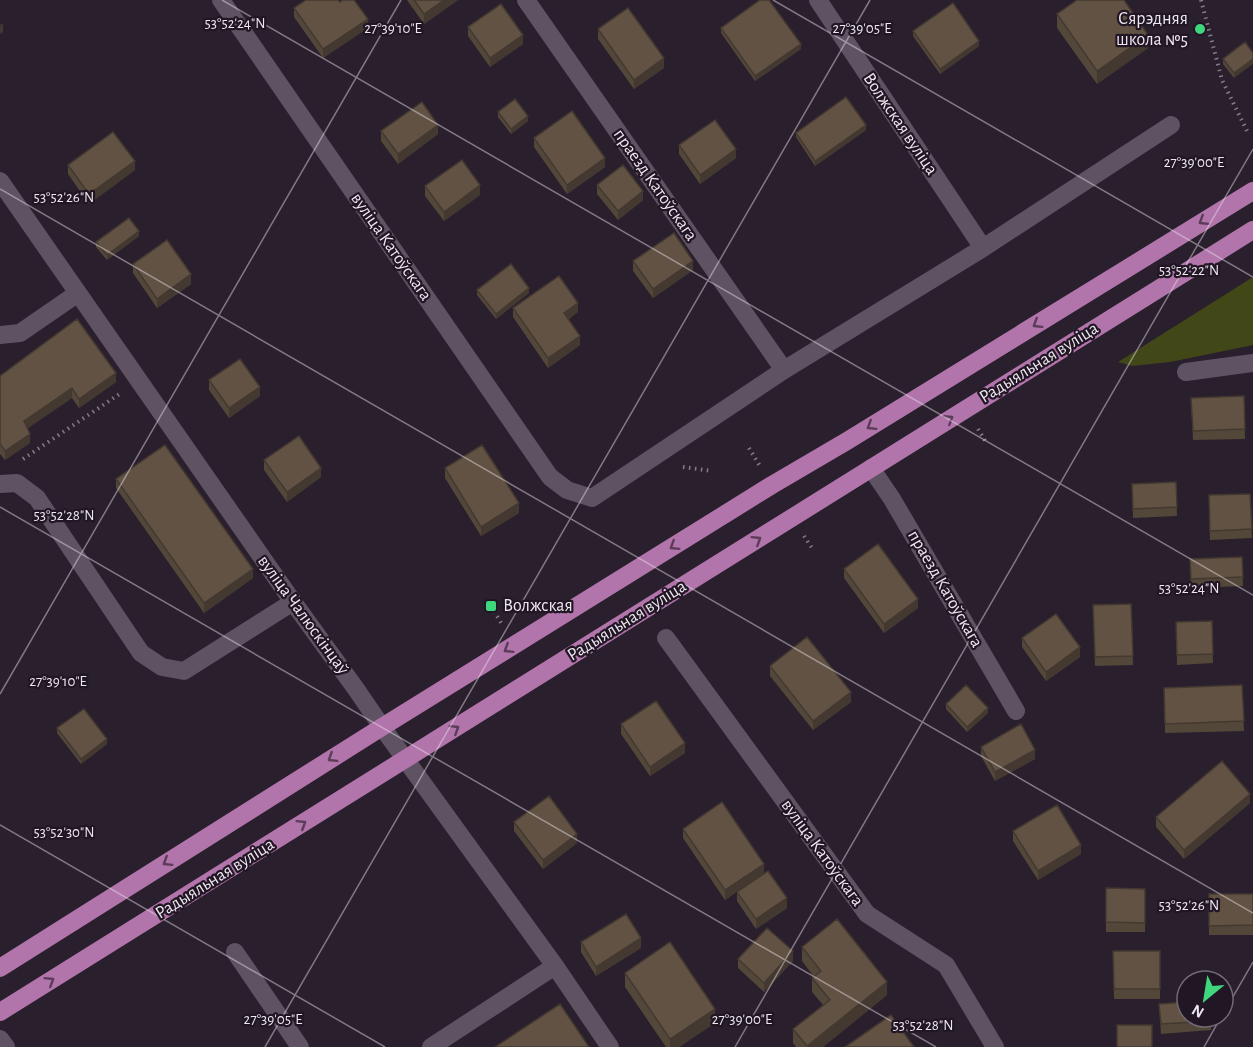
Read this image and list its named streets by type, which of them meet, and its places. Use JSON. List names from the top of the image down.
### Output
{
  "streets": {
    "main road": ["Радыяльная вуліца"],
    "street": [
      "Волжская вуліца",
      "праезд Катоўскага",
      "вуліца Катоўскага",
      "вуліца Чалюскінцаў"
    ]
  },
  "crossings": [
    ["праезд Катоўскага", "вуліца Катоўскага"],
    ["праезд Катоўскага", "Радыяльная вуліца"],
    ["Радыяльная вуліца", "вуліца Чалюскінцаў"]
  ],
  "places": {
    "other": ["Сярэдняя школа №5"],
    "transit": ["Волжская"]
  },
  "north": "bottom left",
  "coordinates": [
    "53°52'24\"N",
    "27°39'05\"E",
    "27°39'10\"E",
    "27°39'00\"E",
    "53°52'26\"N",
    "53°52'22\"N",
    "53°52'28\"N",
    "53°52'30\"N"
  ]
}
